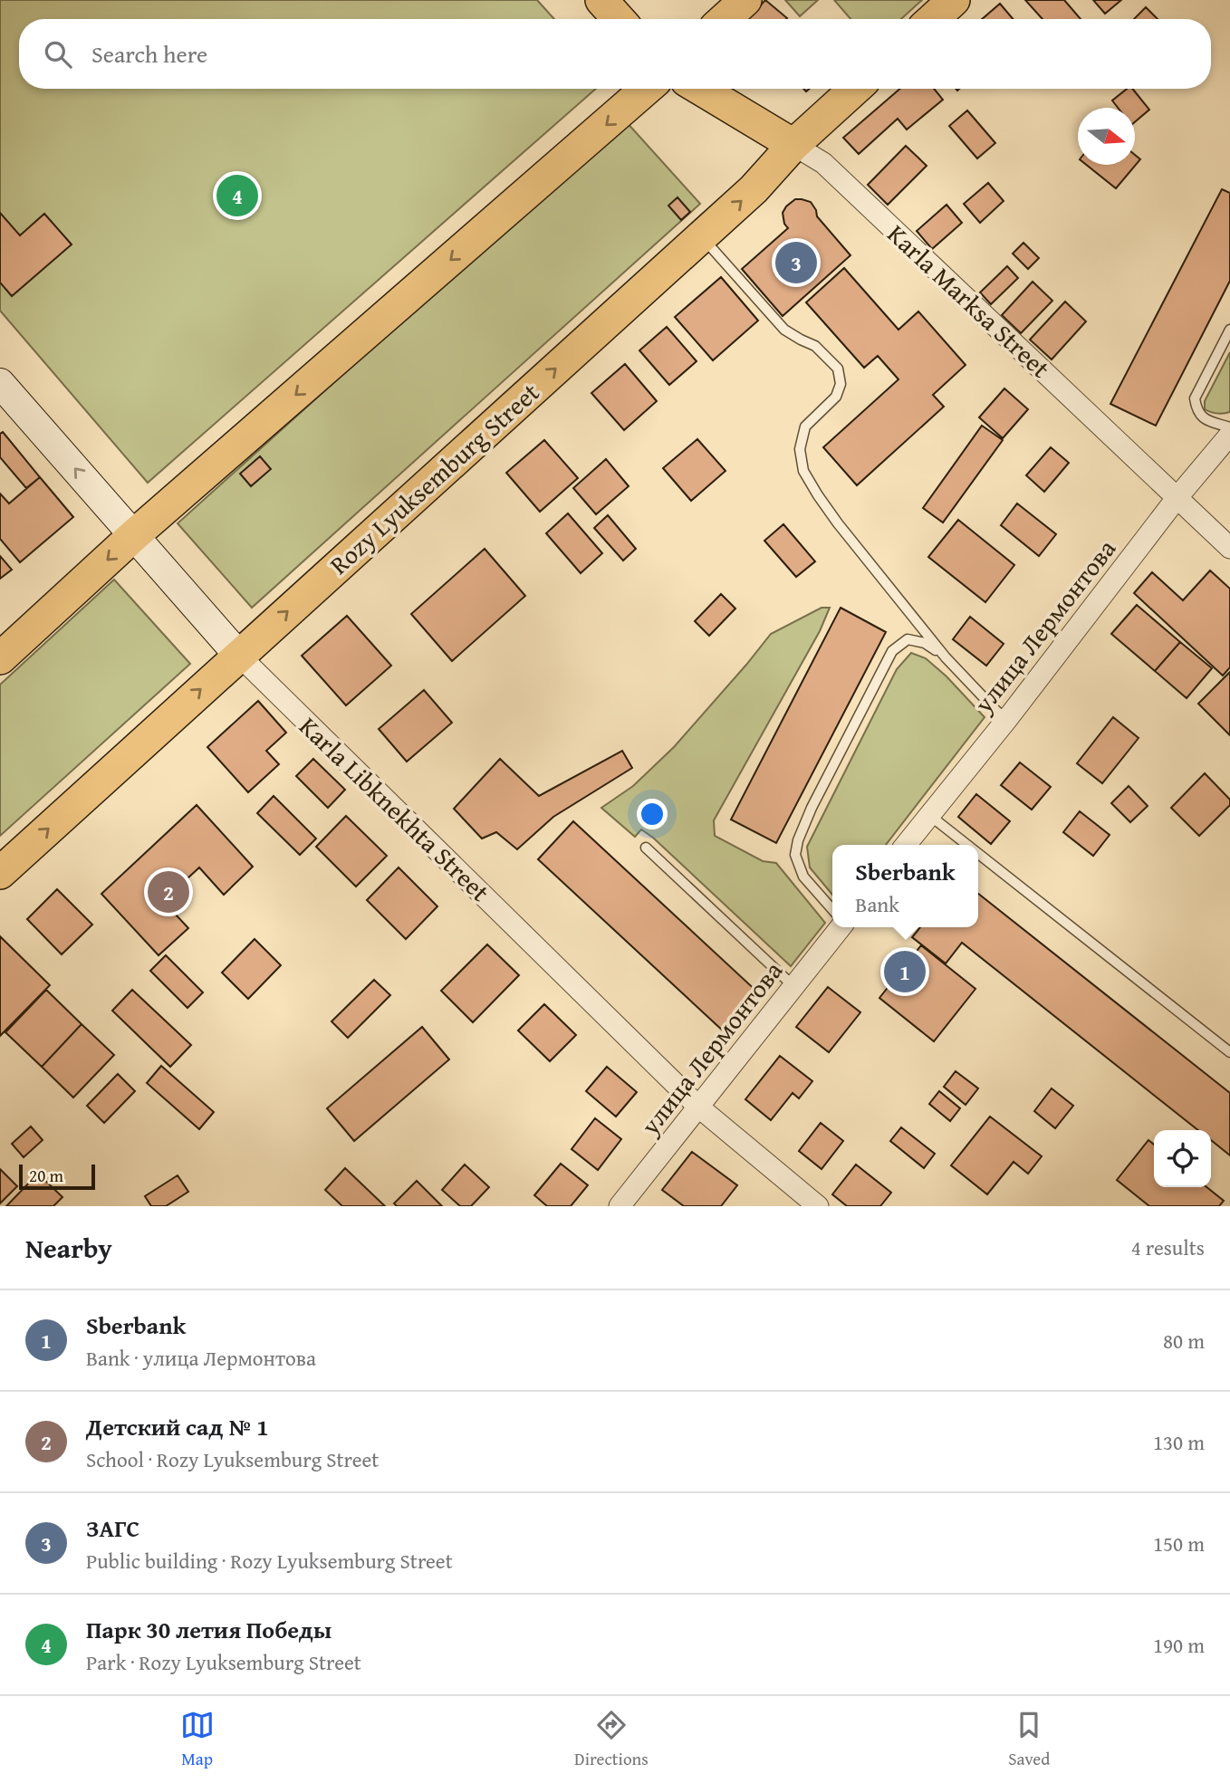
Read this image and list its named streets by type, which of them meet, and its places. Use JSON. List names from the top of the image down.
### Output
{
  "streets": {
    "main road": ["Karla Marksa Street", "Rozy Lyuksemburg Street"],
    "street": ["улица Лермонтова", "Karla Libknekhta Street"]
  },
  "crossings": [
    ["Karla Marksa Street", "Rozy Lyuksemburg Street"],
    ["Karla Marksa Street", "улица Лермонтова"],
    ["Rozy Lyuksemburg Street", "Karla Libknekhta Street"],
    ["улица Лермонтова", "Karla Libknekhta Street"]
  ],
  "scale_bar": "20 m",
  "north": "right",
  "page": {
    "search": "Search here",
    "pins": [
      "4",
      "3",
      "2",
      "1"
    ],
    "popup": ["Sberbank", "Bank"],
    "scale": "20 m",
    "heading": ["Nearby", "4 results"],
    "list": [
      {
        "mark": "1",
        "name": "Sberbank",
        "note": "Bank · улица Лермонтова",
        "value": "80 m"
      },
      {
        "mark": "2",
        "name": "Детский сад № 1",
        "note": "School · Rozy Lyuksemburg Street",
        "value": "130 m"
      },
      {
        "mark": "3",
        "name": "ЗАГС",
        "note": "Public building · Rozy Lyuksemburg Street",
        "value": "150 m"
      },
      {
        "mark": "4",
        "name": "Парк 30 летия Победы",
        "note": "Park · Rozy Lyuksemburg Street",
        "value": "190 m"
      }
    ],
    "nav": ["Map", "Directions", "Saved"]
  }
}
